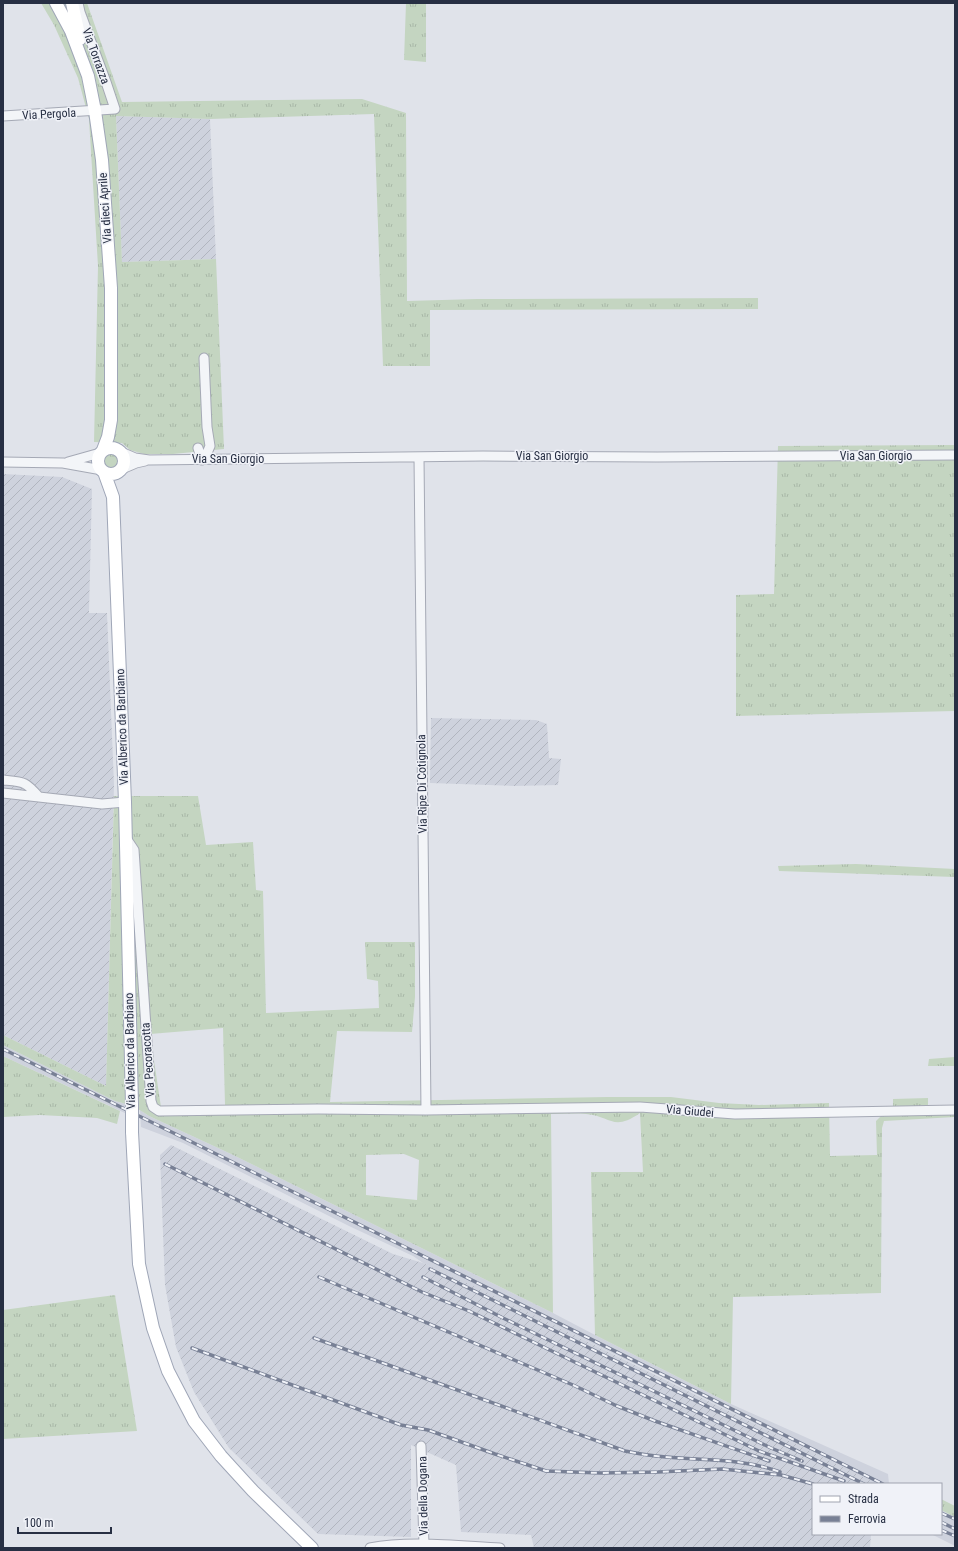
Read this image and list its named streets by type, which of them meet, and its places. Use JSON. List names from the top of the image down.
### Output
{
  "streets": {
    "main road": ["Via dieci Aprile", "Via Alberico da Barbiano"],
    "street": [
      "Via Torrazza",
      "Via Pergola",
      "Via San Giorgio",
      "Via Ripe Di Cotignola",
      "Via Pecoracotta",
      "Via Giudei",
      "Via della Dogana"
    ]
  },
  "crossings": [
    ["Via Torrazza", "Via Pergola"],
    ["Via Pergola", "Via dieci Aprile"],
    ["Via dieci Aprile", "Via San Giorgio"],
    ["Via dieci Aprile", "Via Alberico da Barbiano"],
    ["Via San Giorgio", "Via Alberico da Barbiano"],
    ["Via San Giorgio", "Via Ripe Di Cotignola"],
    ["Via Alberico da Barbiano", "Via Pecoracotta"],
    ["Via Ripe Di Cotignola", "Via Pecoracotta"],
    ["Via Ripe Di Cotignola", "Via Giudei"],
    ["Via Pecoracotta", "Via Giudei"]
  ],
  "legend": ["Strada", "Ferrovia"],
  "scale_bar": "100 m"
}
